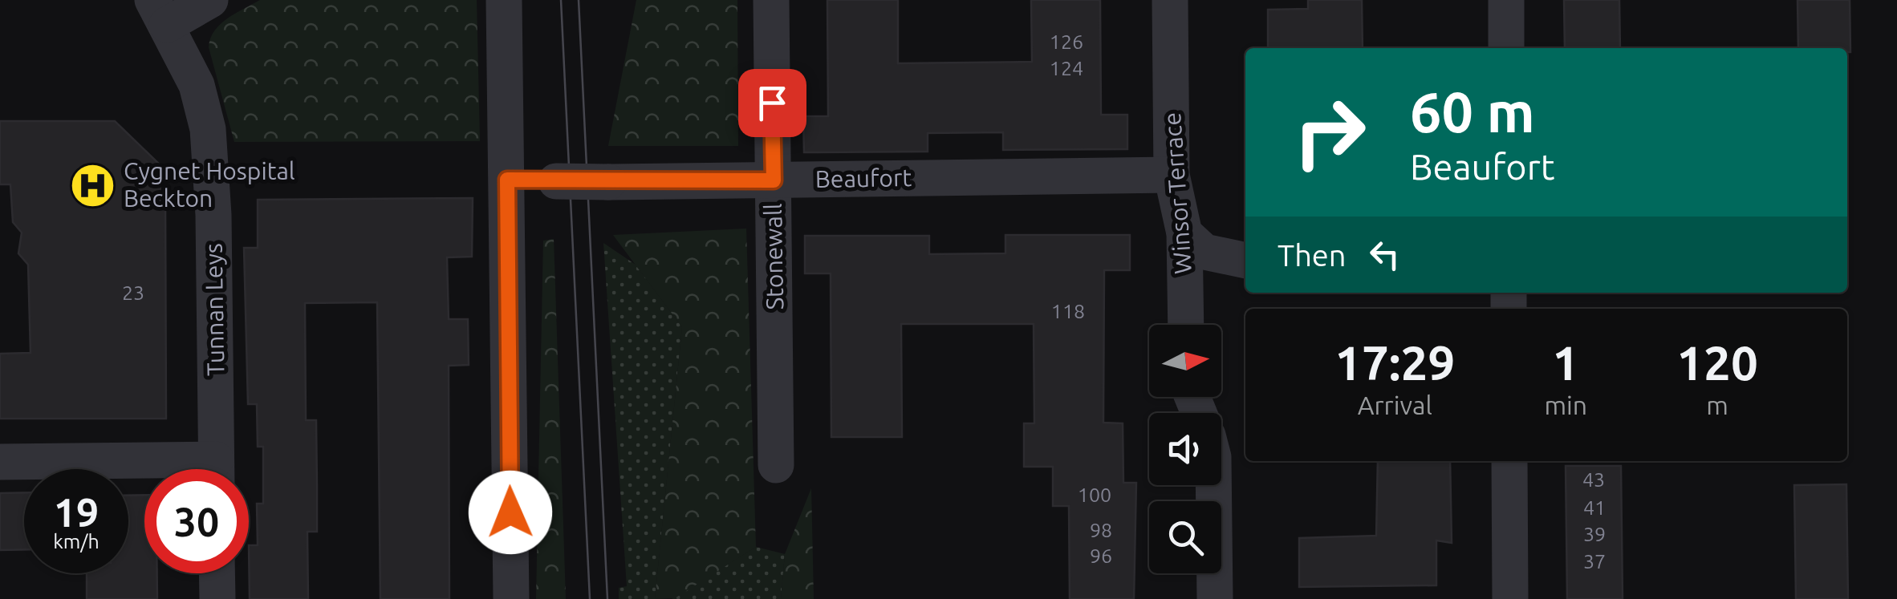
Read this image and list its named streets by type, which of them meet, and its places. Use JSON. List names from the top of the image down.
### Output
{
  "streets": {
    "street": [
      "Beaufort",
      "Winsor Terrace",
      "Stonewall",
      "Tunnan Leys"
    ]
  },
  "crossings": [
    ["Beaufort", "Winsor Terrace"],
    ["Beaufort", "Stonewall"]
  ],
  "places": {
    "hospital": ["Cygnet Hospital Beckton"]
  },
  "house_numbers": [
    "126",
    "124",
    "23",
    "118",
    "43",
    "100",
    "41",
    "98",
    "39",
    "96",
    "37"
  ],
  "north": "right",
  "page": {
    "turn": ["60 m", "Beaufort"],
    "then": "Then",
    "eta": [
      "17:29",
      "Arrival",
      "1",
      "min",
      "120",
      "m"
    ],
    "speed": "19 km/h",
    "limit": "30"
  }
}
